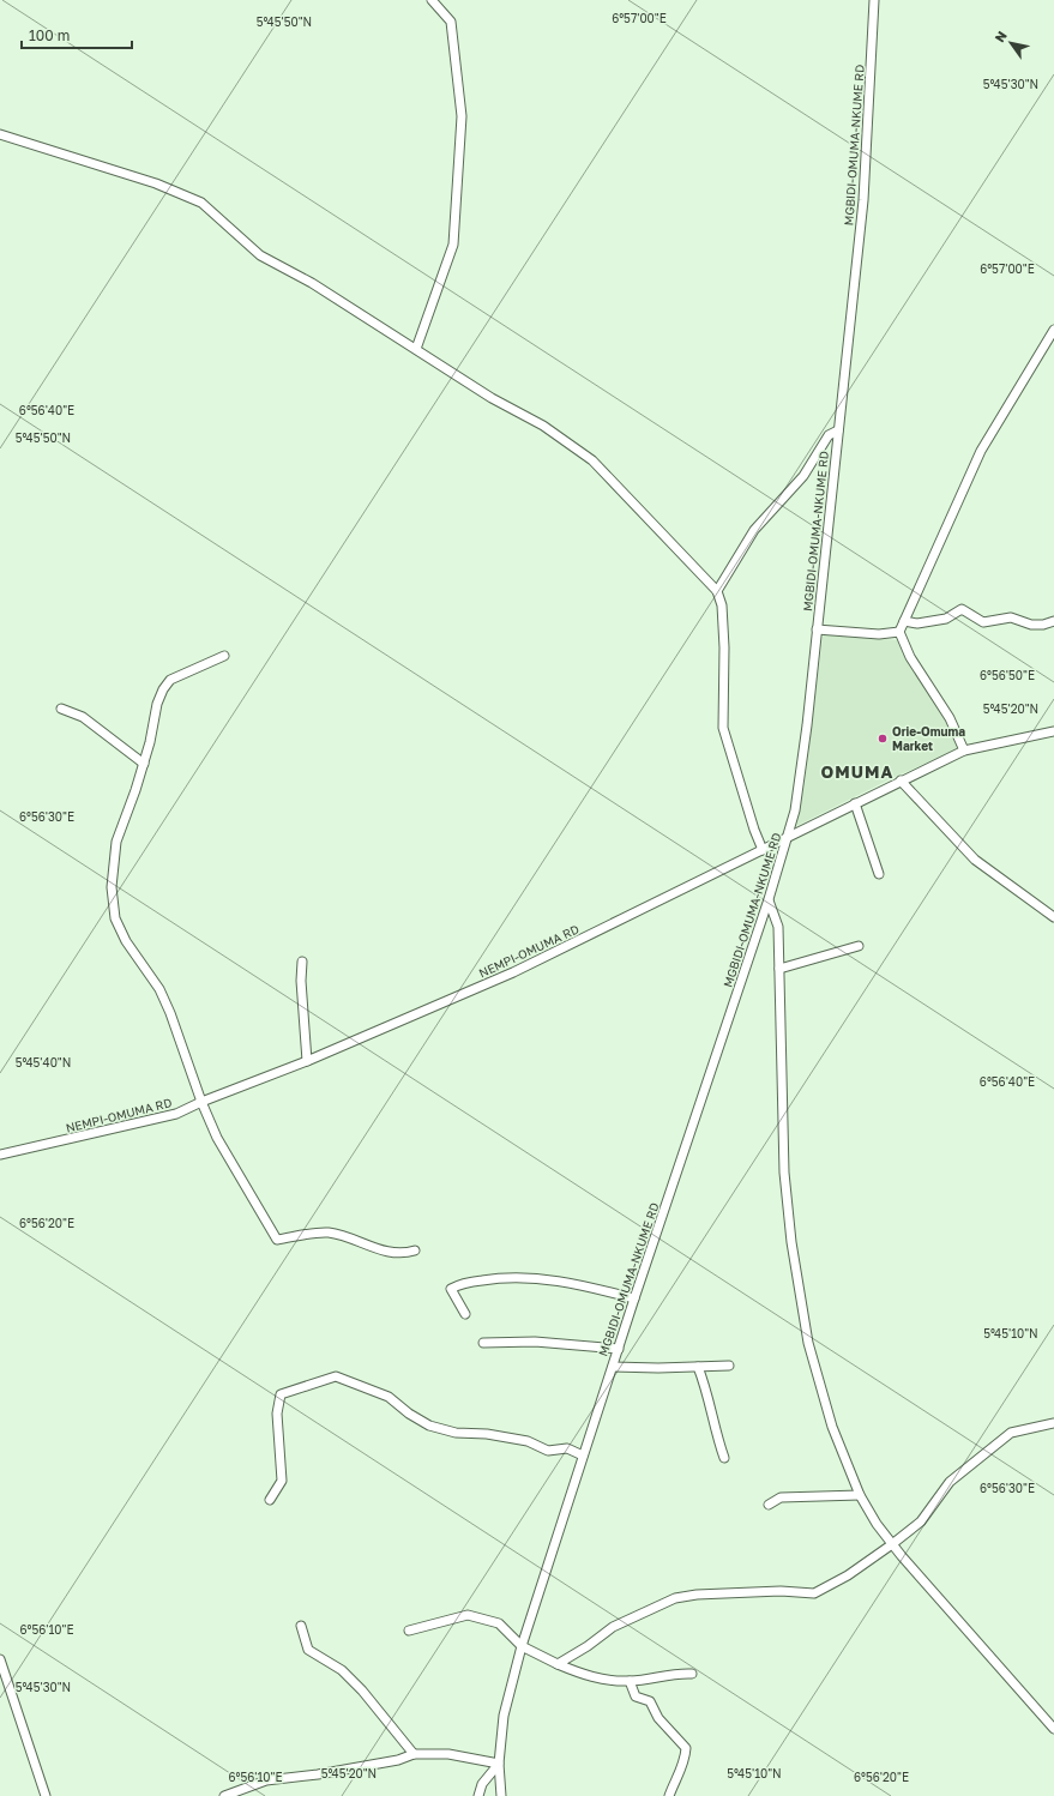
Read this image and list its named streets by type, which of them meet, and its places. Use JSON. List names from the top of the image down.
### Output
{
  "streets": {
    "street": ["MGBIDI-OMUMA-NKUME RD", "NEMPI-OMUMA RD"]
  },
  "crossings": [
    ["MGBIDI-OMUMA-NKUME RD", "NEMPI-OMUMA RD"]
  ],
  "districts": ["OMUMA"],
  "places": ["Orie-Omuma Market"],
  "scale_bar": "100 m",
  "north": "top left",
  "coordinates": [
    "6°57'00\"E",
    "5°45'50\"N",
    "5°45'30\"N",
    "6°56'40\"E",
    "6°56'50\"E",
    "5°45'20\"N",
    "6°56'30\"E",
    "5°45'40\"N",
    "6°56'20\"E",
    "5°45'10\"N",
    "6°56'10\"E"
  ]
}
